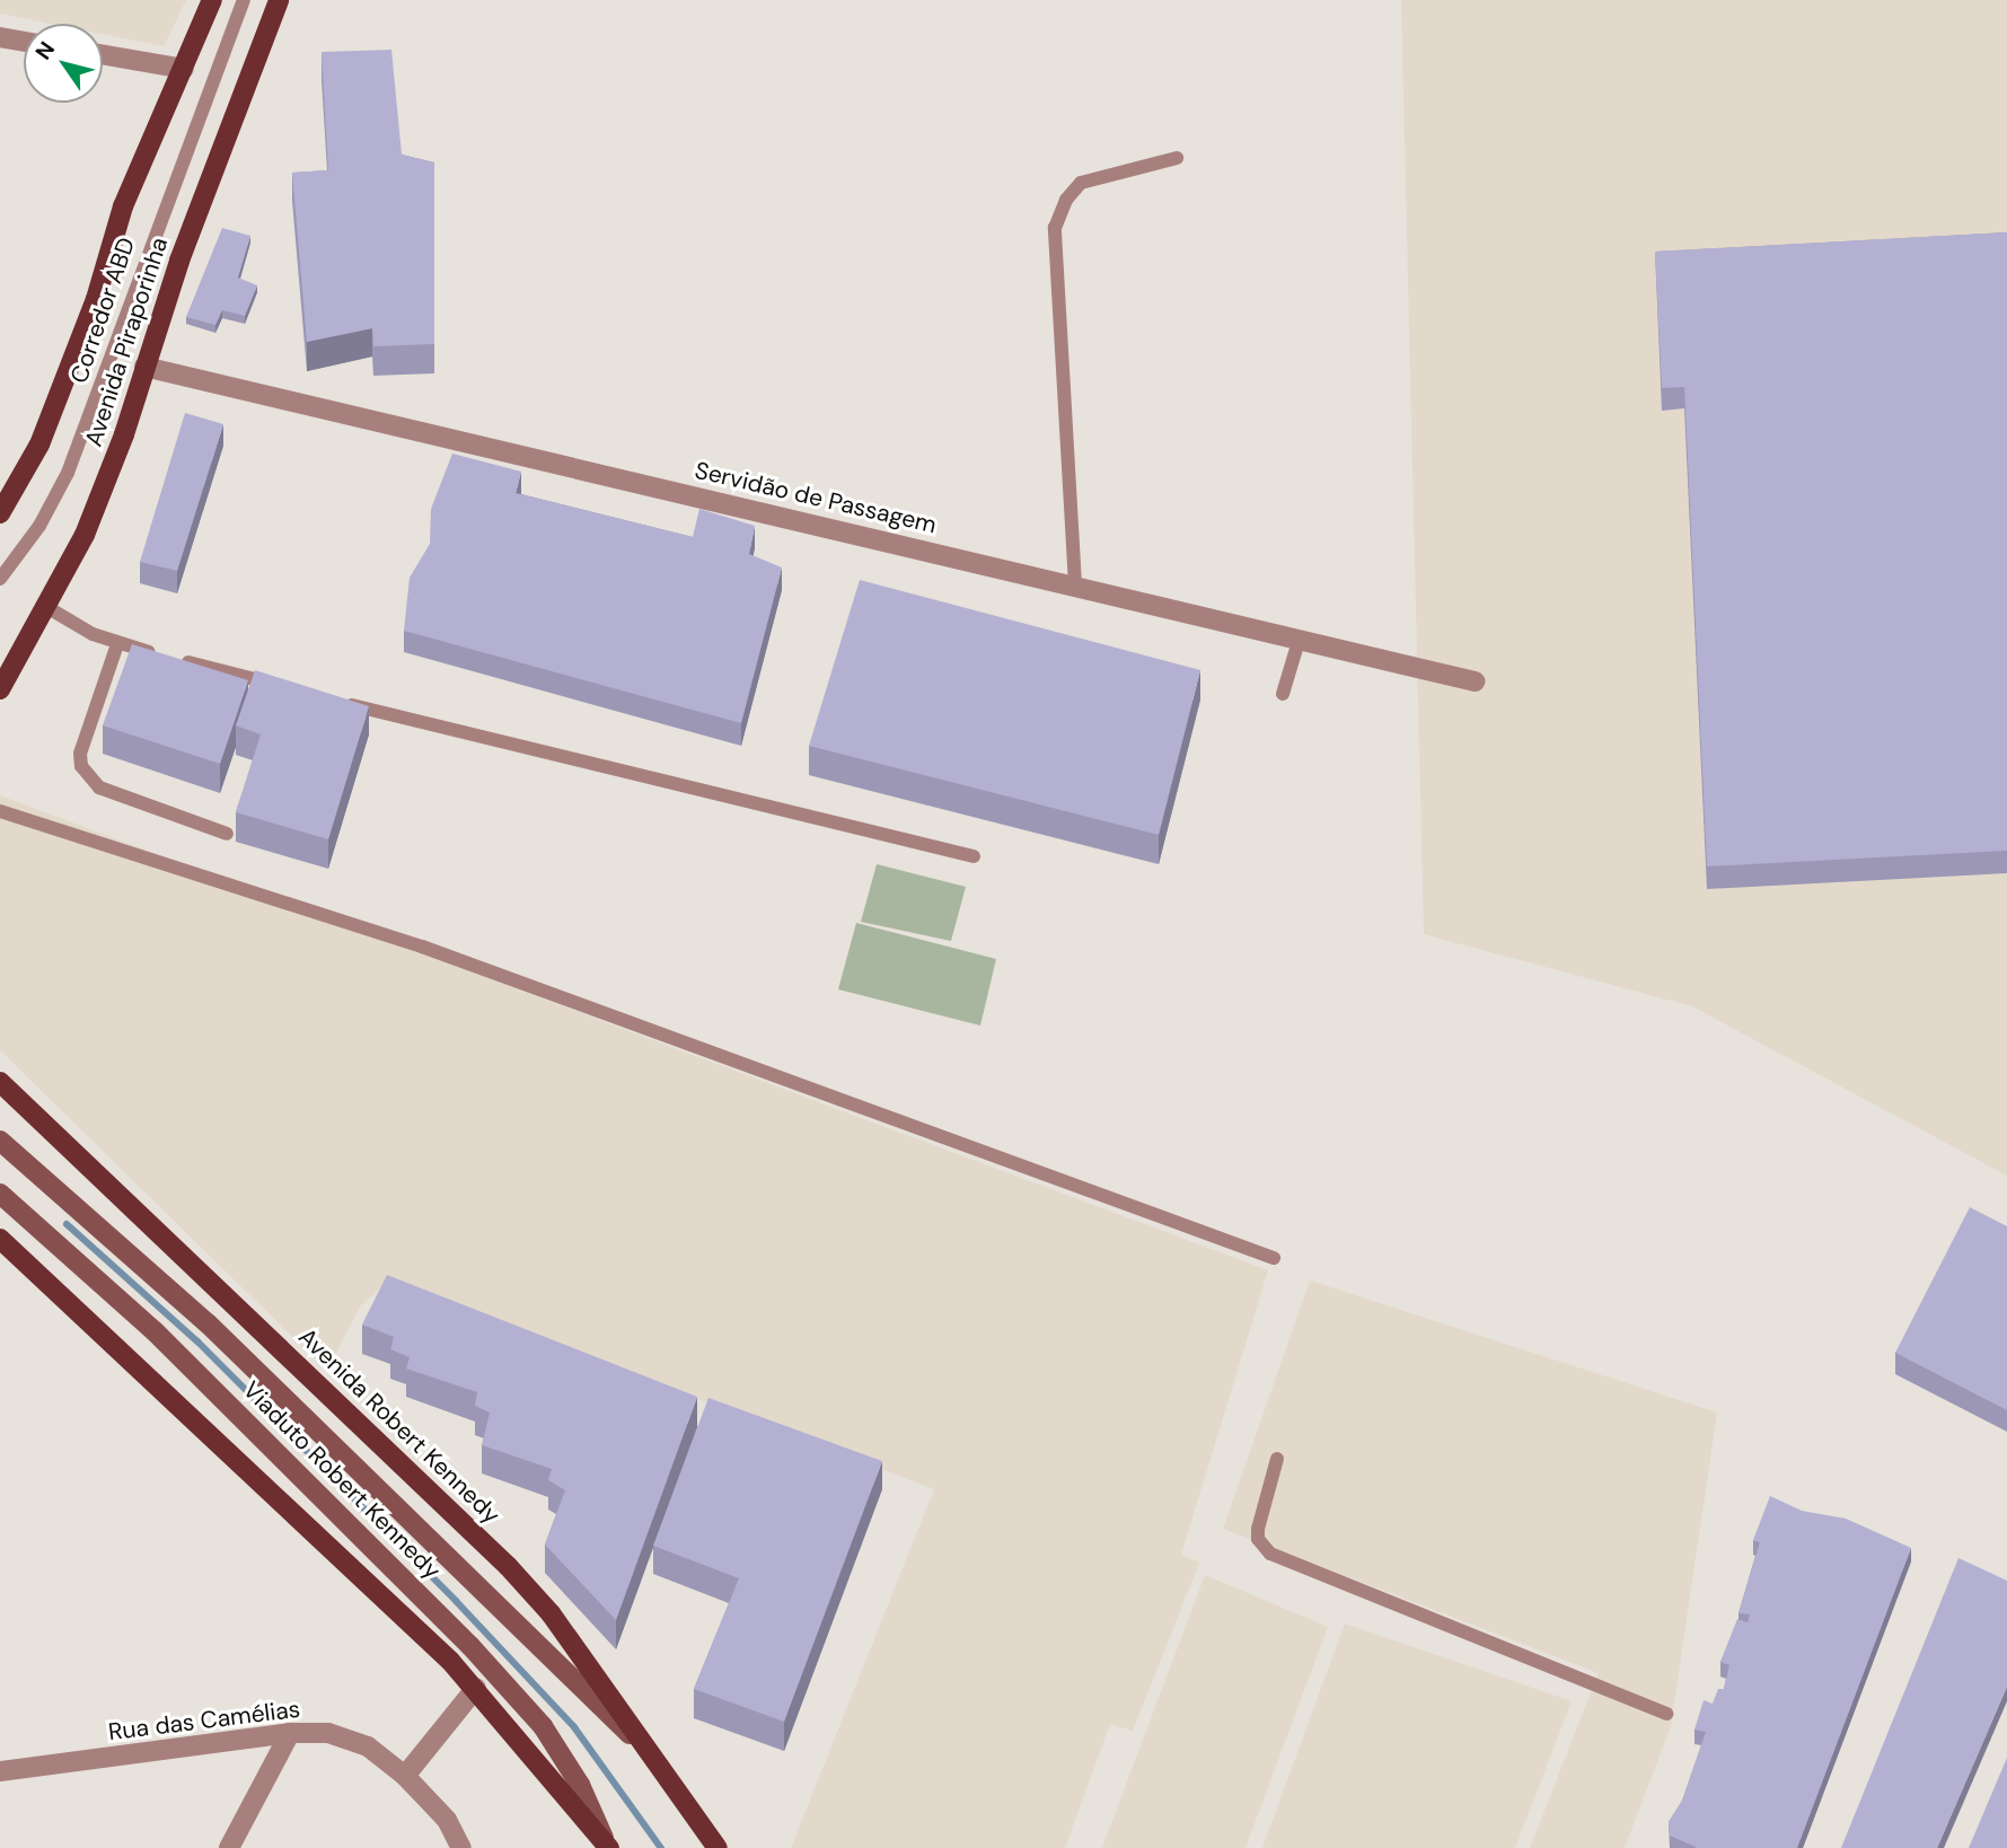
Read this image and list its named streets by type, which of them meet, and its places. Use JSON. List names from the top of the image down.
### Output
{
  "streets": {
    "main road": ["Avenida Piraporinha", "Avenida Robert Kennedy", "Viaduto Robert Kennedy"],
    "street": ["Servidão de Passagem", "Rua das Camélias"],
    "lane": ["Corredor ABD"]
  },
  "crossings": [
    ["Avenida Piraporinha", "Servidão de Passagem"],
    ["Avenida Robert Kennedy", "Viaduto Robert Kennedy"]
  ],
  "north": "top left"
}
